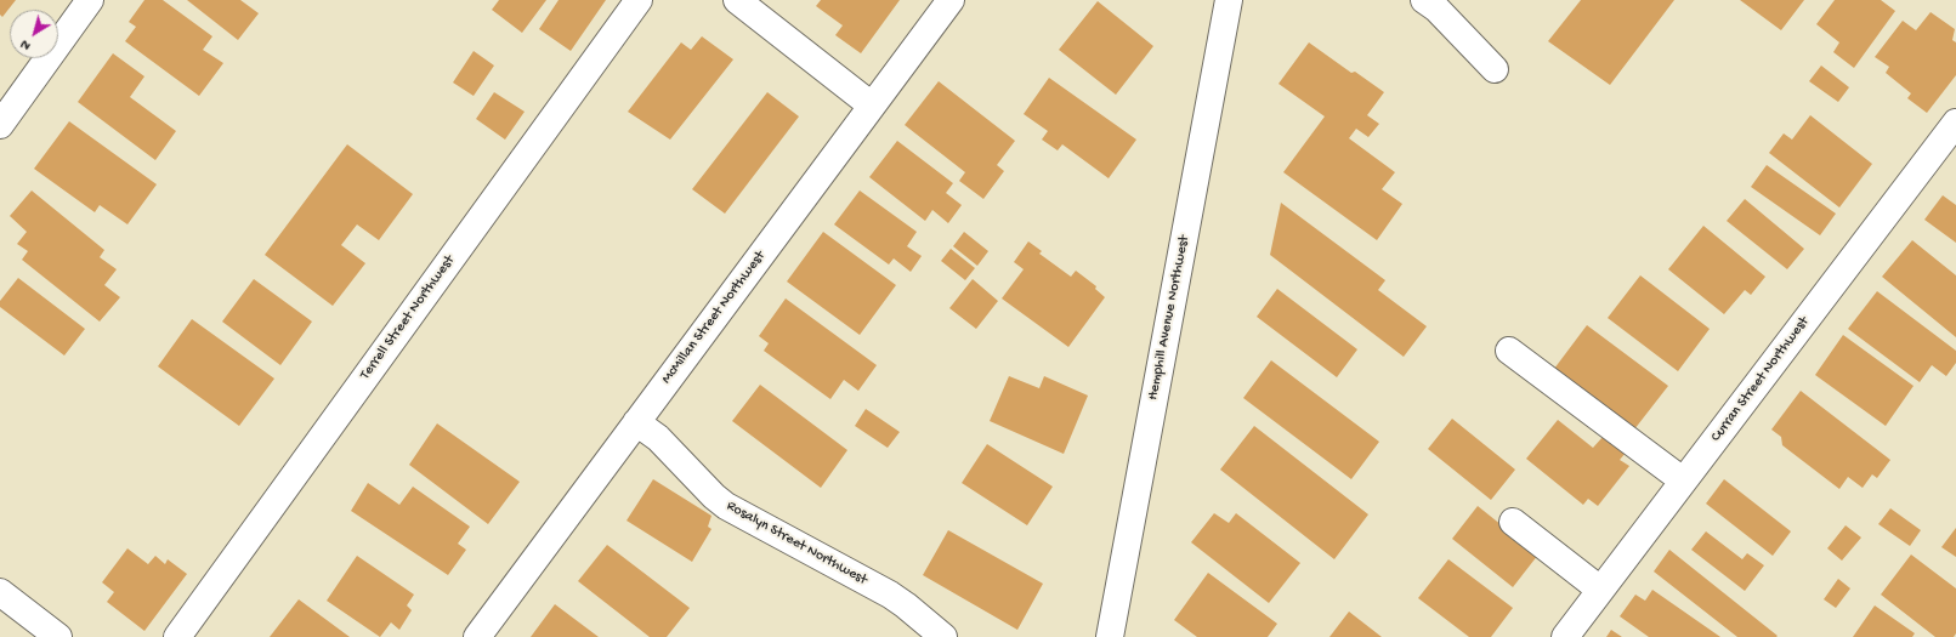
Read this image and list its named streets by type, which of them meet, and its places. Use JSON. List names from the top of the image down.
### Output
{
  "streets": {
    "street": [
      "Terrell Street Northwest",
      "McMillan Street Northwest",
      "Hemphill Avenue Northwest",
      "Curran Street Northwest",
      "Rosalyn Street Northwest"
    ]
  },
  "crossings": [
    ["McMillan Street Northwest", "Rosalyn Street Northwest"]
  ],
  "north": "bottom left"
}
